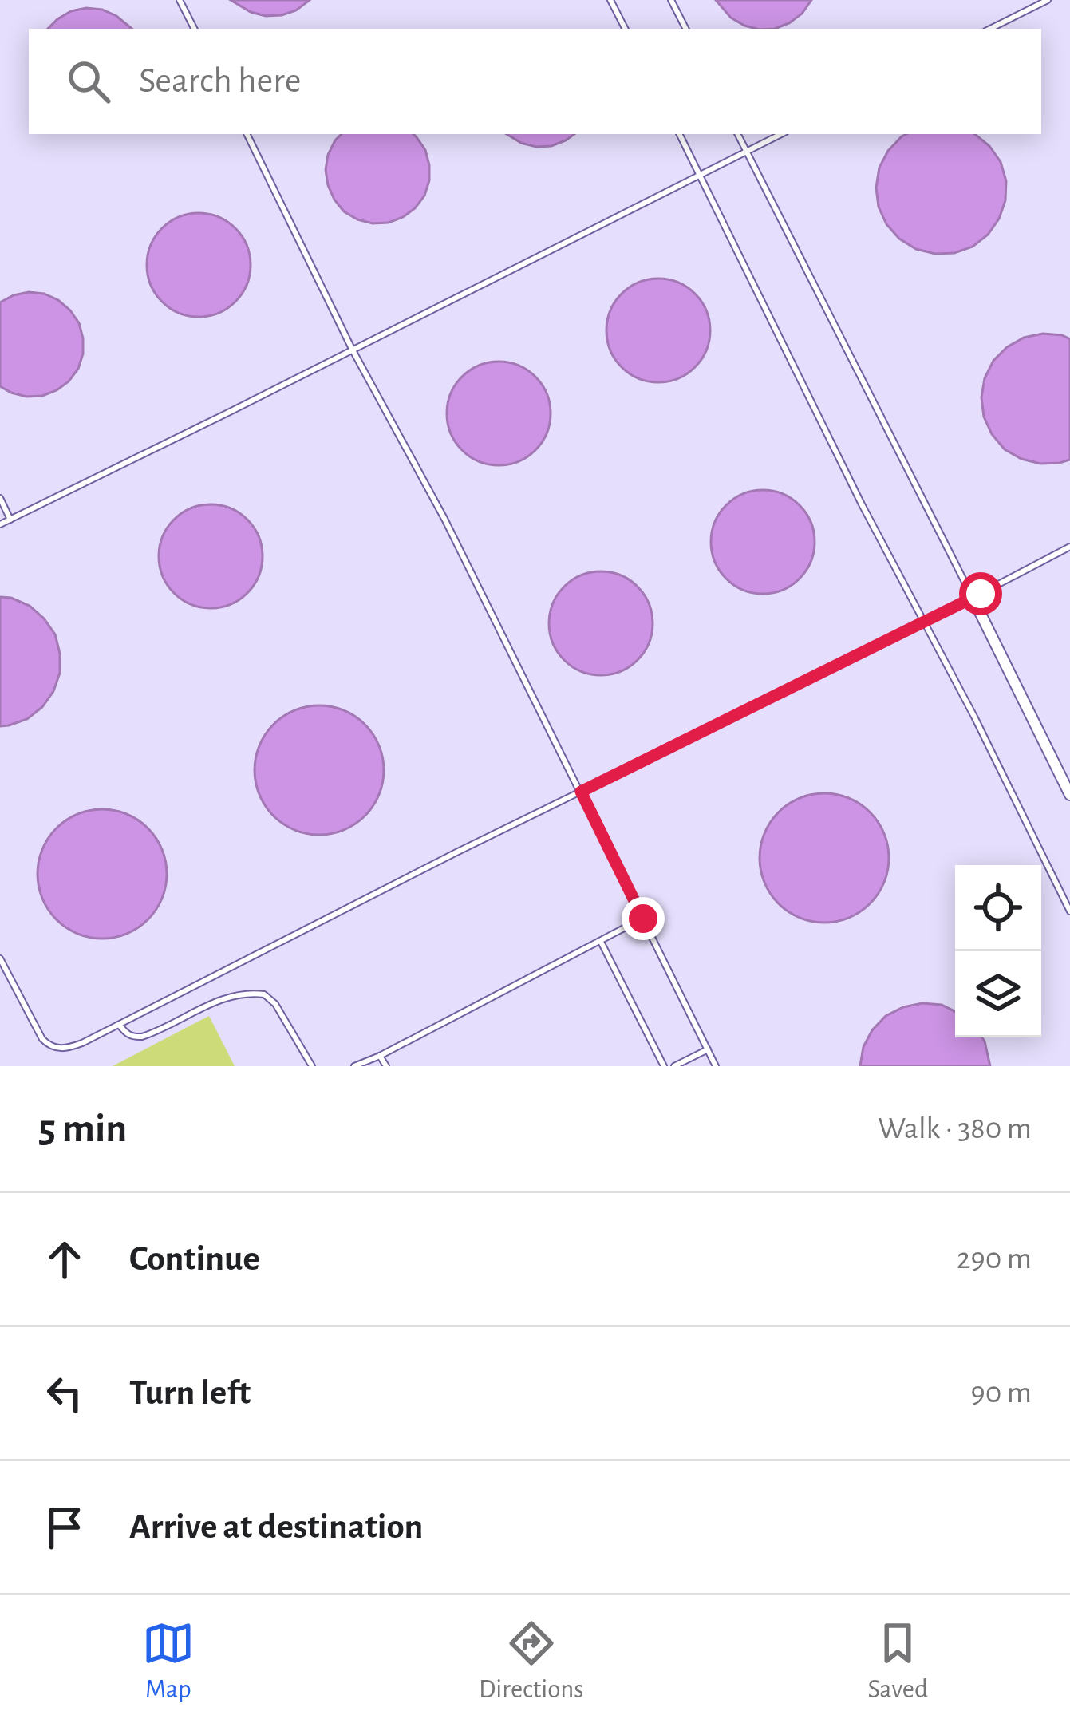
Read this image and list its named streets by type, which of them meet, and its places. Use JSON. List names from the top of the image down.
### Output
{
  "page": {
    "search": "Search here",
    "heading": ["5 min", "Walk · 380 m"],
    "list": [
      ["Continue", "290 m"],
      ["Turn left", "90 m"],
      "Arrive at destination"
    ],
    "nav": ["Map", "Directions", "Saved"]
  }
}
